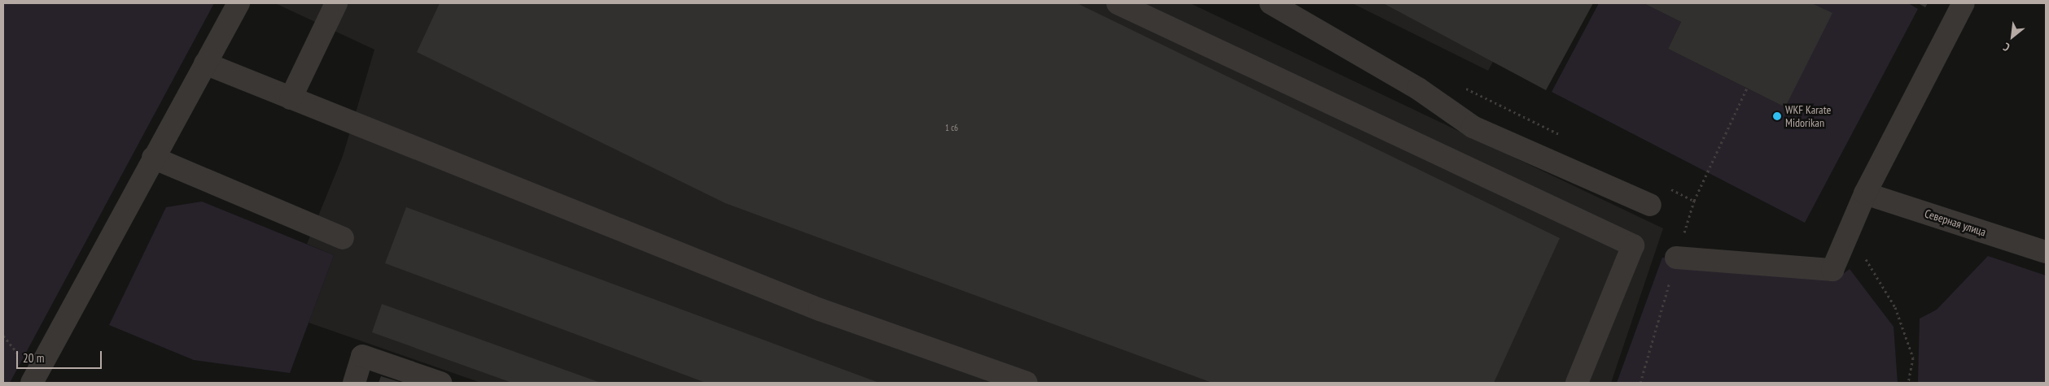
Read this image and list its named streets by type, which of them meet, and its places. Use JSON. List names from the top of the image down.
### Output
{
  "streets": {
    "street": ["Северная улица"]
  },
  "places": ["WKF Karate Midorikan"],
  "house_numbers": ["1 с6"],
  "scale_bar": "20 m",
  "north": "bottom left"
}
